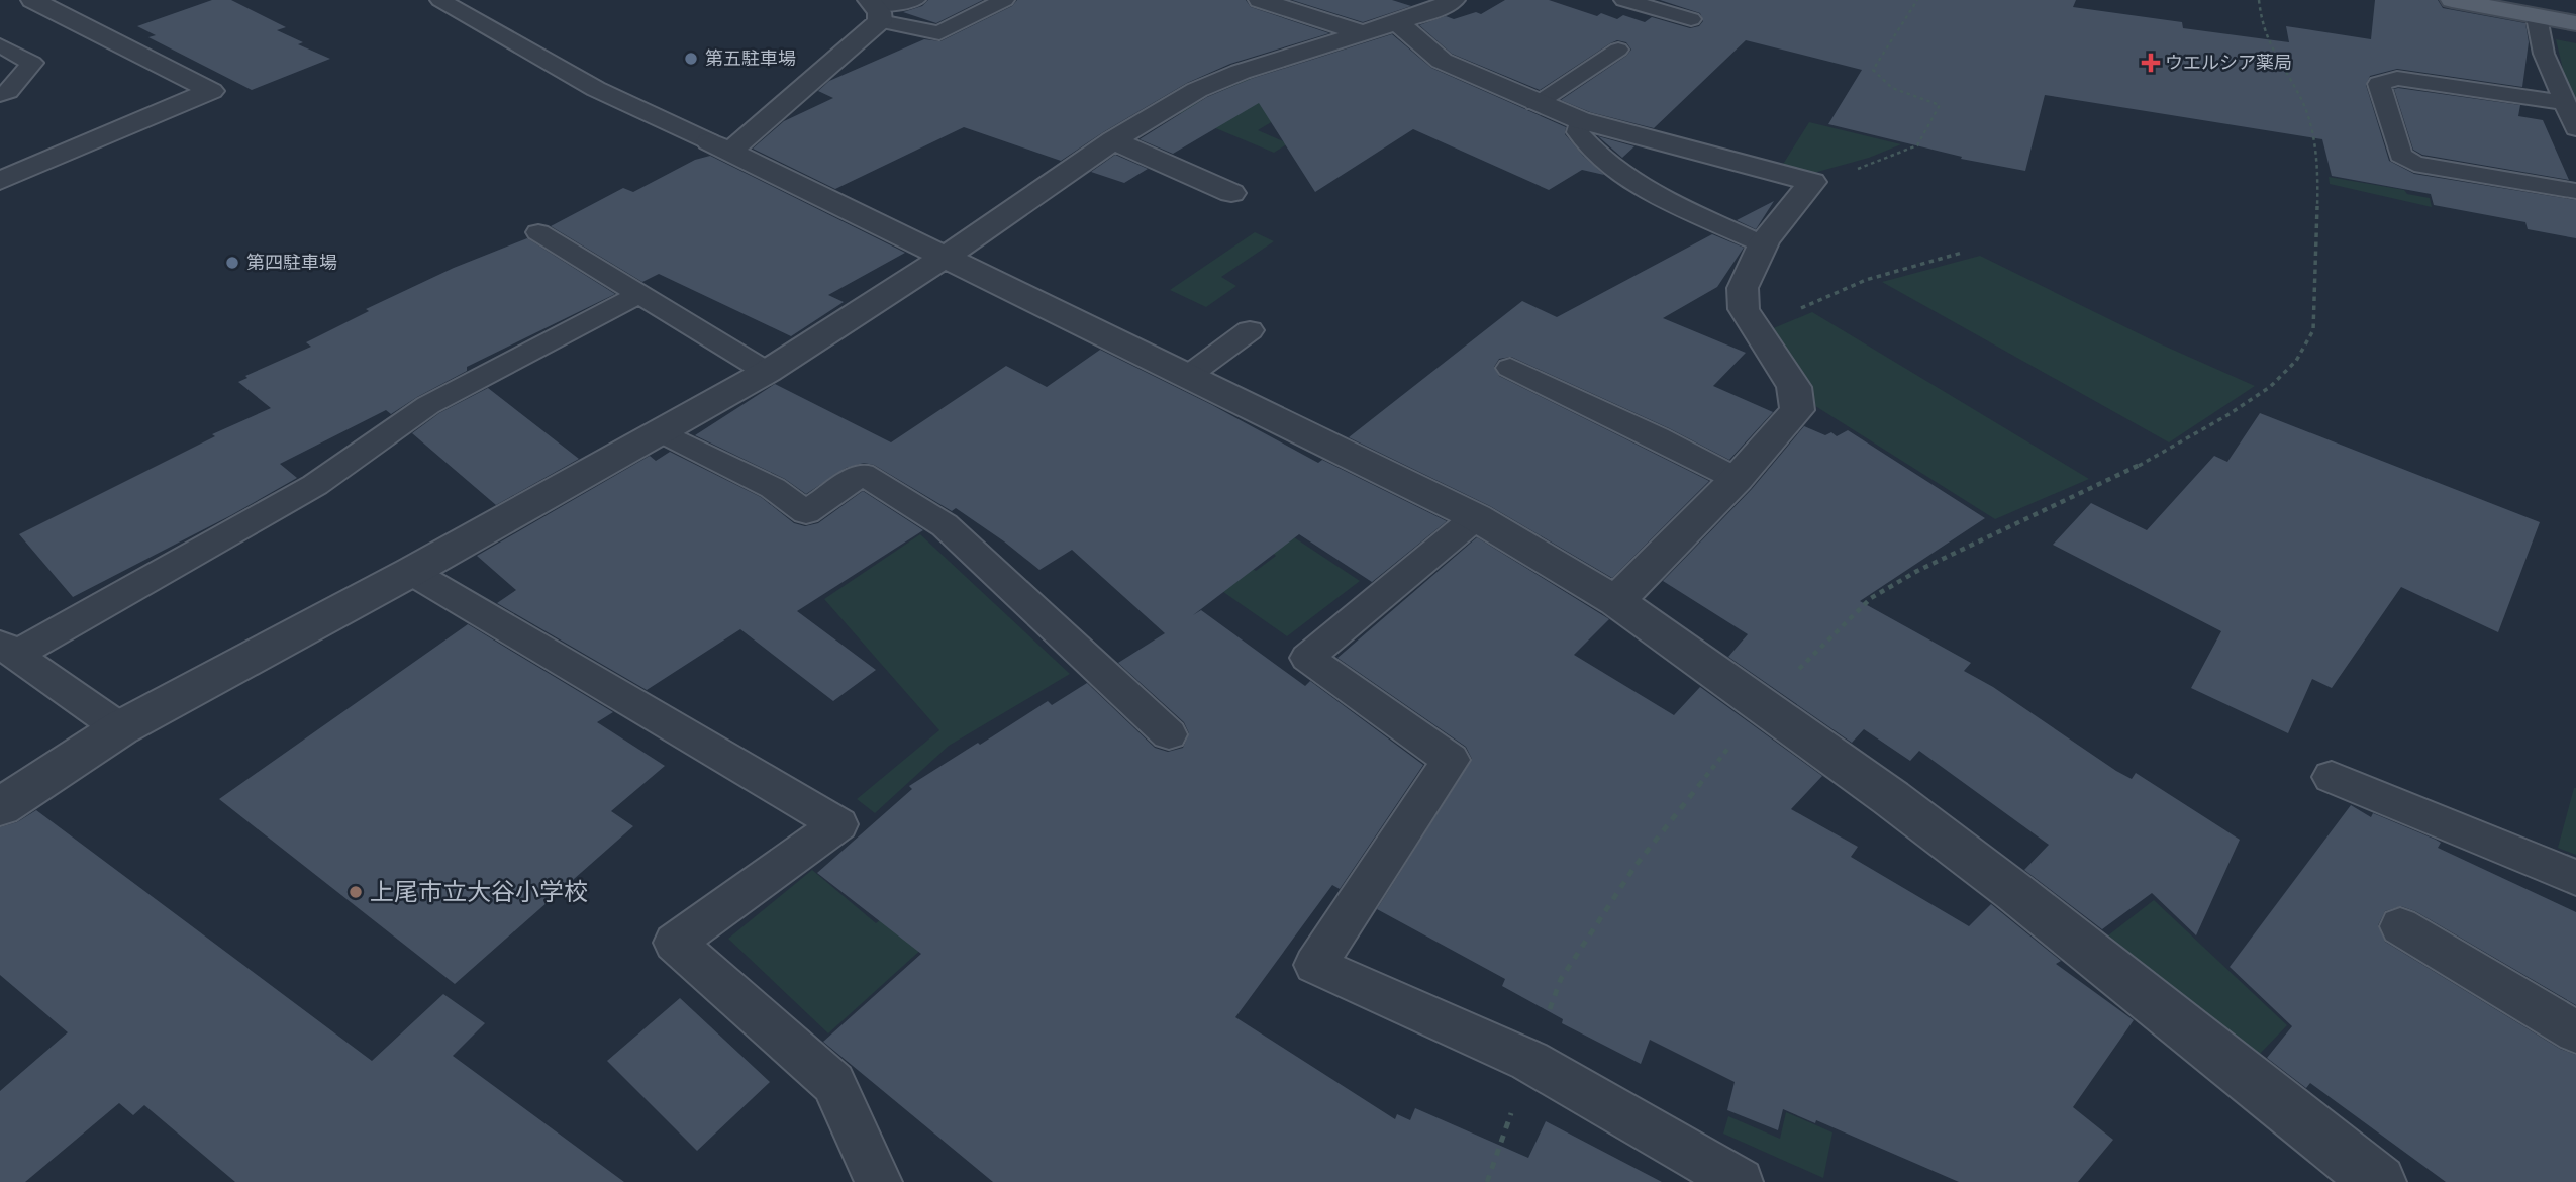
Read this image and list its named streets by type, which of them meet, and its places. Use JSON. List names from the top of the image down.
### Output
{
  "places": {
    "other": ["第五駐車場", "第四駐車場", "上尾市立大谷小学校"],
    "health": ["ウエルシア薬局"]
  }
}
